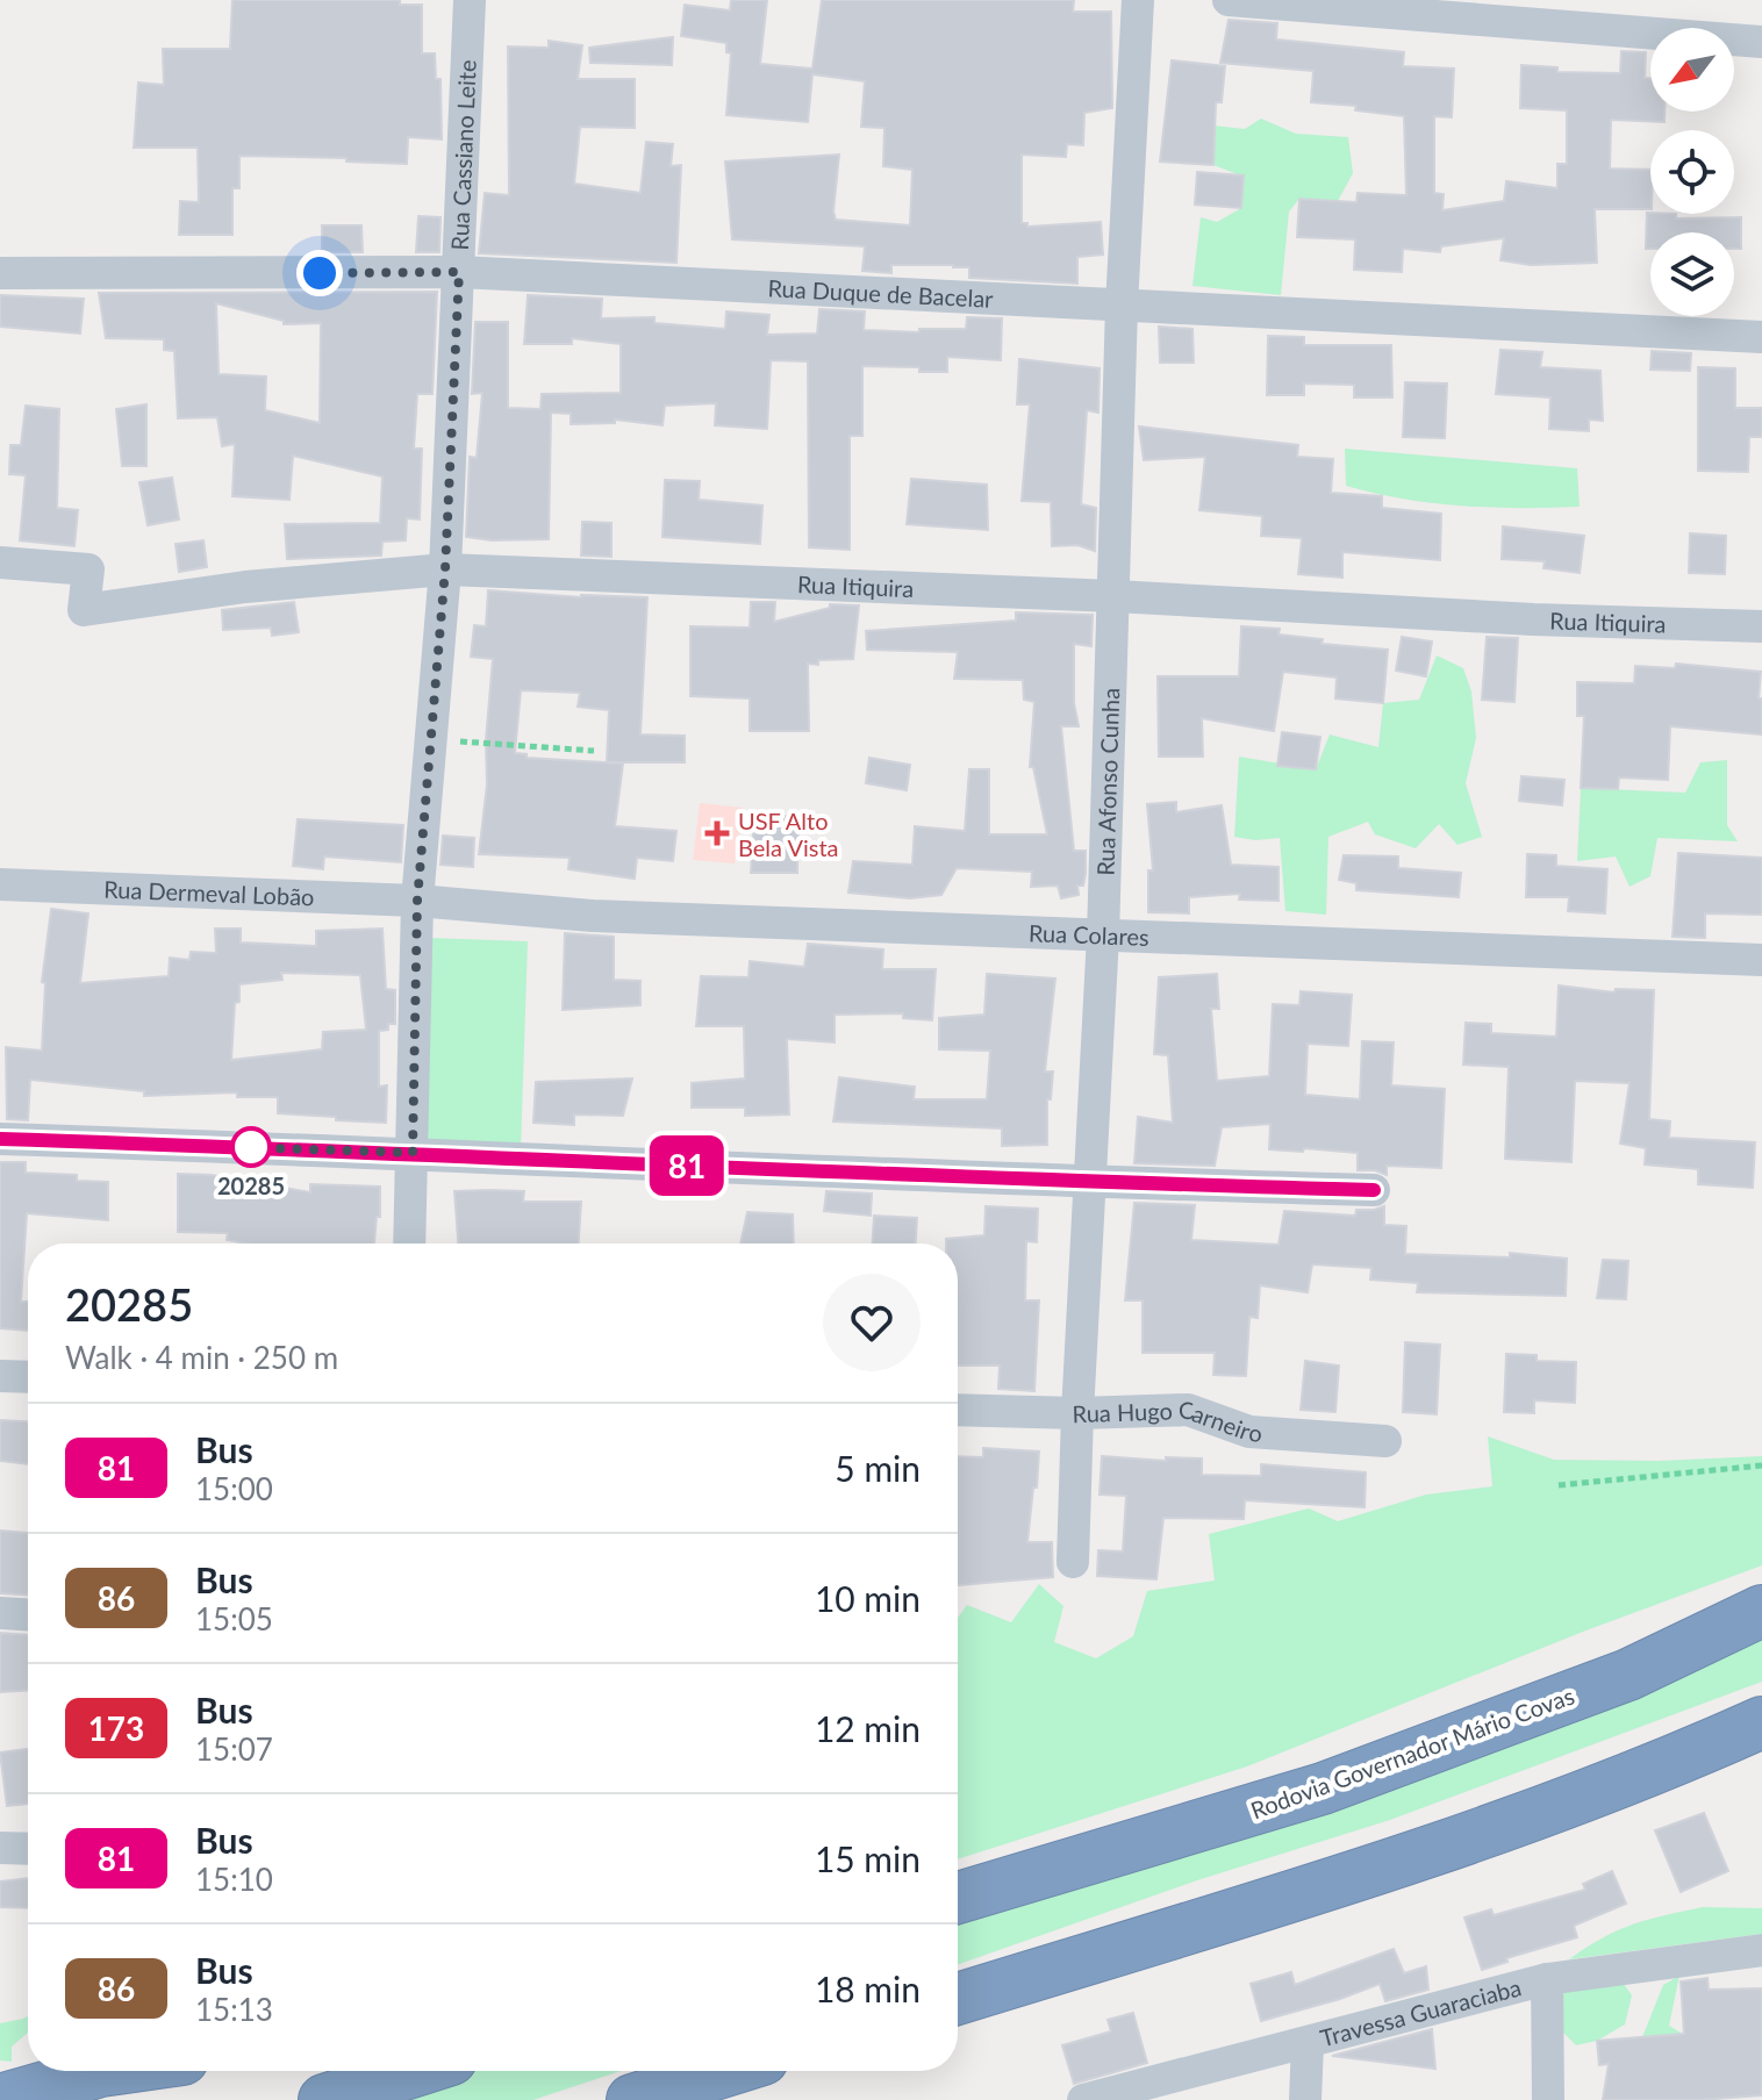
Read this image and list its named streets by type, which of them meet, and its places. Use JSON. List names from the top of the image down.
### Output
{
  "streets": {
    "highway": ["Rodovia Governador Mário Covas"],
    "street": [
      "Rua Cassiano Leite",
      "Rua Duque de Bacelar",
      "Rua Itiquira",
      "Rua Afonso Cunha",
      "Rua Dermeval Lobão",
      "Rua Colares",
      "Rua Hugo Carneiro",
      "Travessa Guaraciaba"
    ]
  },
  "crossings": [
    ["Rua Cassiano Leite", "Rua Duque de Bacelar"],
    ["Rua Cassiano Leite", "Rua Itiquira"],
    ["Rua Cassiano Leite", "Rua Dermeval Lobão"],
    ["Rua Cassiano Leite", "Rua Colares"],
    ["Rua Duque de Bacelar", "Rua Afonso Cunha"],
    ["Rua Itiquira", "Rua Afonso Cunha"],
    ["Rua Afonso Cunha", "Rua Colares"],
    ["Rua Afonso Cunha", "Rua Hugo Carneiro"],
    ["Rua Dermeval Lobão", "Rua Colares"]
  ],
  "places": {
    "health": ["USF Alto Bela Vista"],
    "other": ["20285"]
  },
  "lines": ["bus line 81"],
  "north": "bottom left",
  "page": {
    "on_map": "81",
    "heading": ["20285", "Walk · 4 min · 250 m"],
    "list": [
      {
        "mark": "81",
        "name": "Bus",
        "note": "15:00",
        "value": "5 min"
      },
      {
        "mark": "86",
        "name": "Bus",
        "note": "15:05",
        "value": "10 min"
      },
      {
        "mark": "173",
        "name": "Bus",
        "note": "15:07",
        "value": "12 min"
      },
      {
        "mark": "81",
        "name": "Bus",
        "note": "15:10",
        "value": "15 min"
      },
      {
        "mark": "86",
        "name": "Bus",
        "note": "15:13",
        "value": "18 min"
      }
    ]
  }
}
